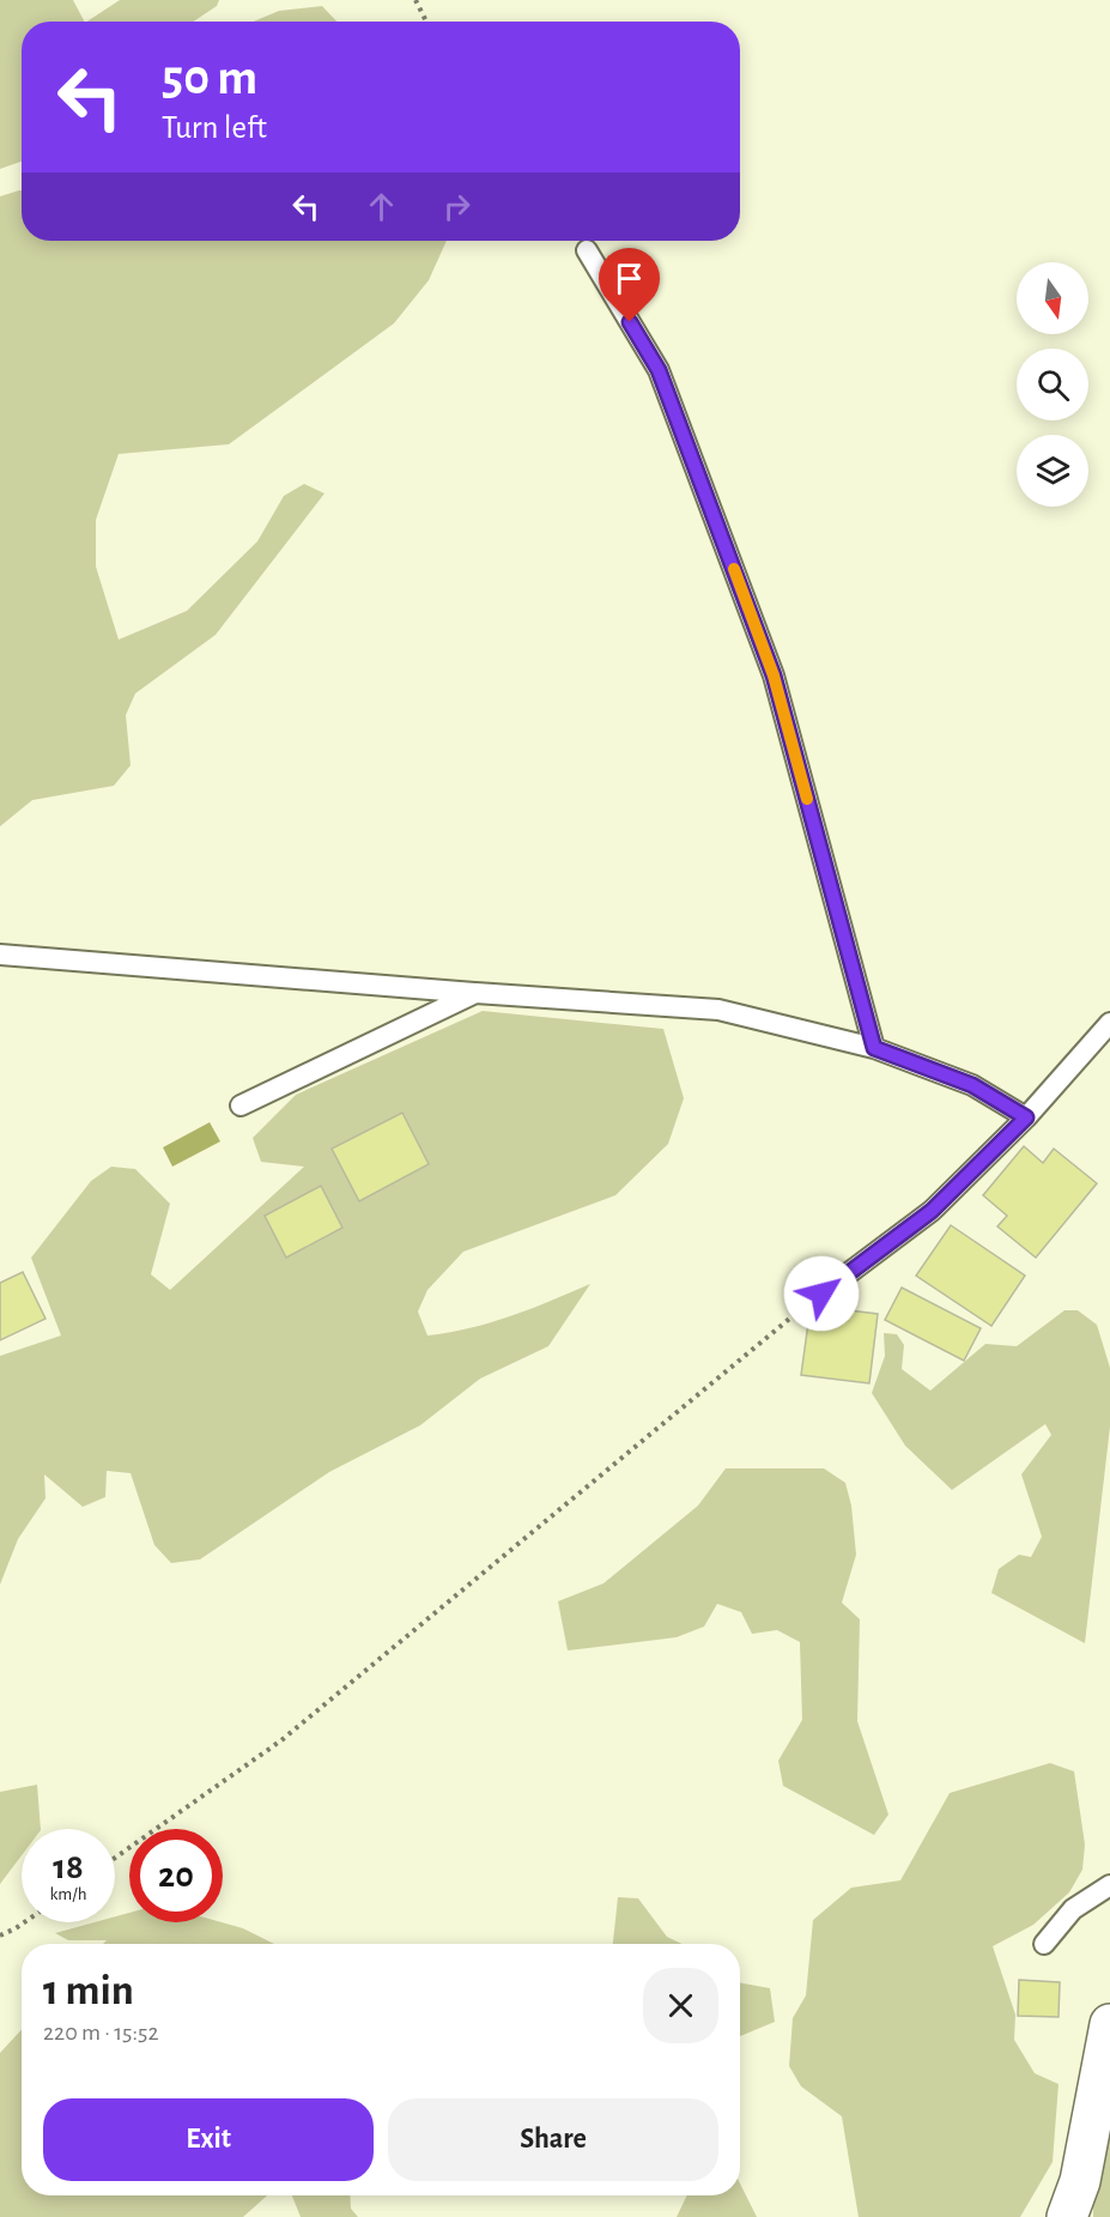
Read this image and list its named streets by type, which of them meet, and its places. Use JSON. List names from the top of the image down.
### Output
{
  "north": "bottom",
  "page": {
    "turn": ["50 m", "Turn left"],
    "speed": "18 km/h",
    "limit": "20",
    "heading": ["1 min", "220 m · 15:52"],
    "buttons": ["Exit", "Share"]
  }
}
